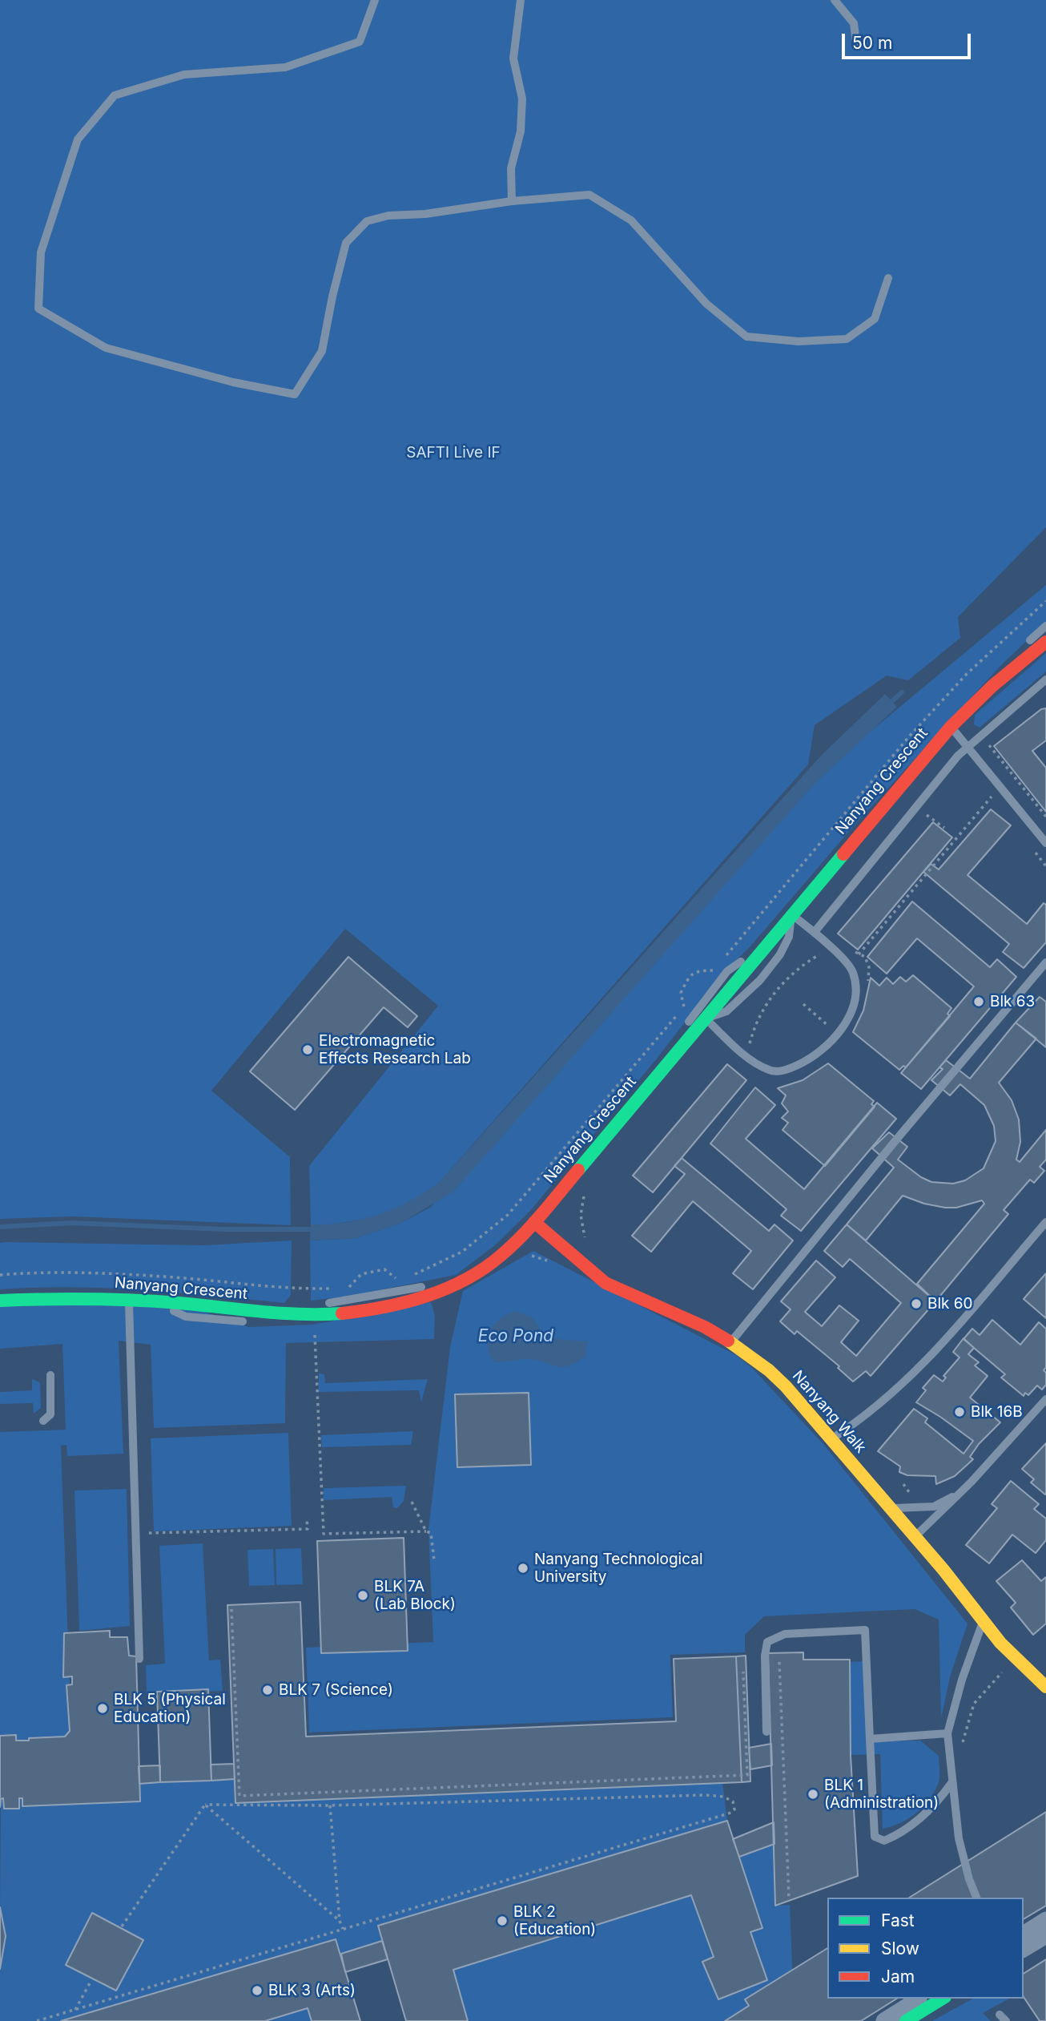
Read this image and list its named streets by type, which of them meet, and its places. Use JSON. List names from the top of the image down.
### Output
{
  "streets": {
    "street": ["Nanyang Crescent", "Nanyang Walk"]
  },
  "crossings": [
    ["Nanyang Crescent", "Nanyang Walk"]
  ],
  "water": ["Eco Pond"],
  "parks": ["SAFTI Live IF"],
  "places": [
    "Blk 63",
    "Electromagnetic Effects Research Lab",
    "Blk 60",
    "Blk 16B",
    "Nanyang Technological University",
    "BLK 7A (Lab Block)",
    "BLK 7 (Science)",
    "BLK 5 (Physical Education)",
    "BLK 1 (Administration)",
    "BLK 2 (Education)",
    "BLK 3 (Arts)"
  ],
  "legend": ["Fast", "Slow", "Jam"],
  "scale_bar": "50 m"
}
